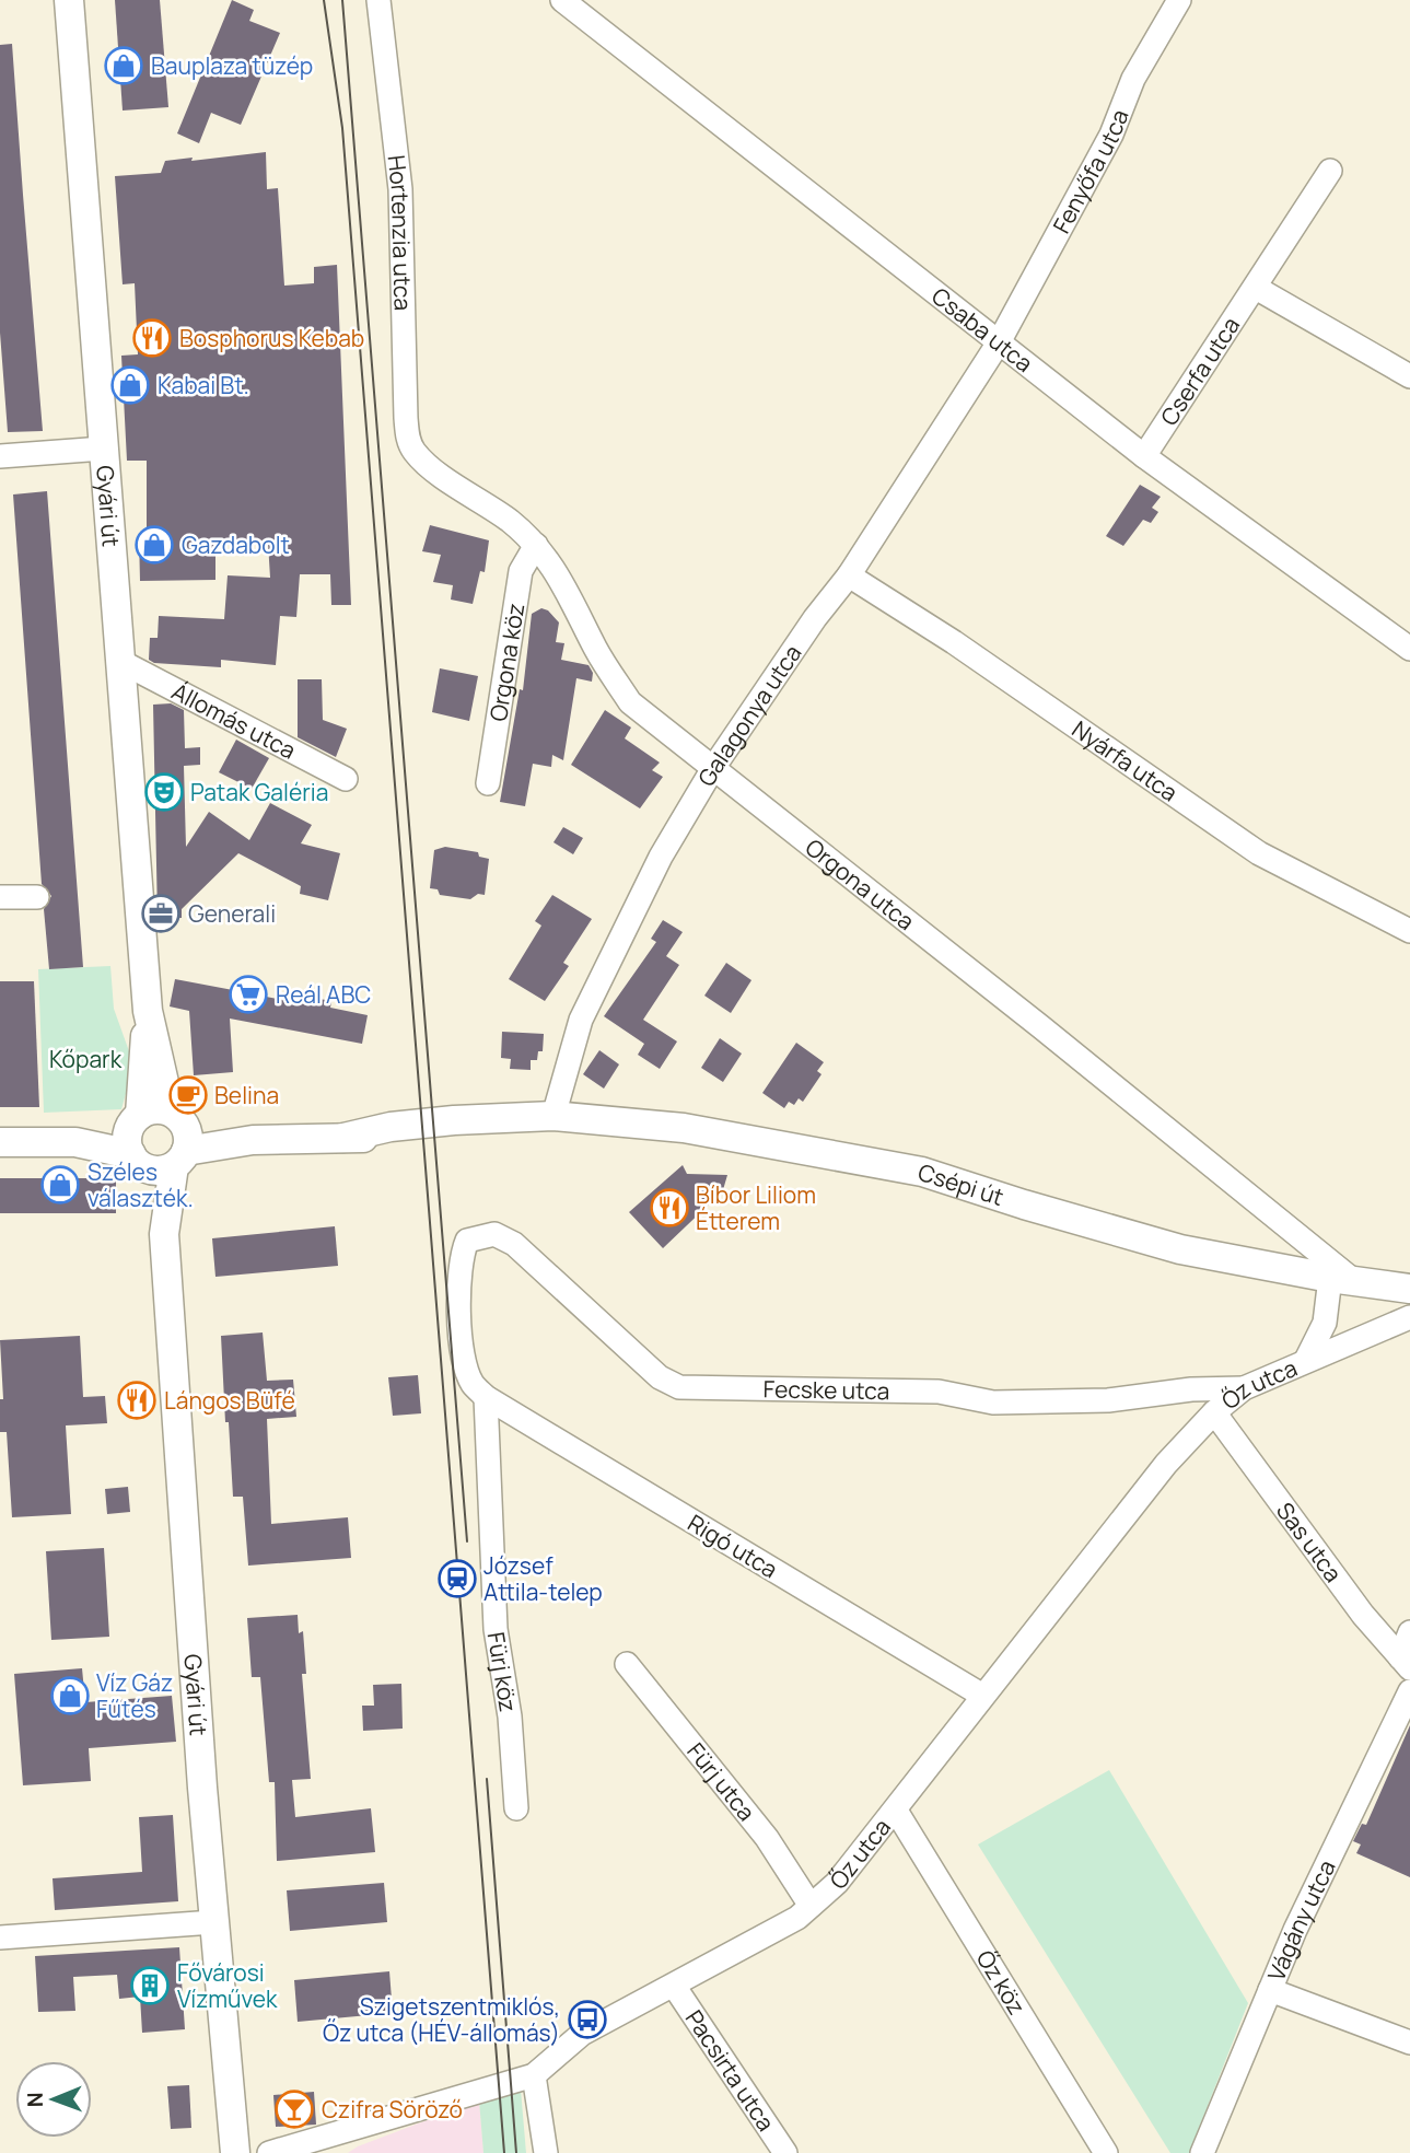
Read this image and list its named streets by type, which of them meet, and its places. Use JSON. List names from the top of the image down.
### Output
{
  "streets": {
    "street": [
      "Fenyőfa utca",
      "Hortenzia utca",
      "Csaba utca",
      "Cserfa utca",
      "Gyári út",
      "Orgona köz",
      "Galagonya utca",
      "Állomás utca",
      "Nyárfa utca",
      "Orgona utca",
      "Csépi út",
      "Őz utca",
      "Fecske utca",
      "Sas utca",
      "Rigó utca",
      "Fürj köz",
      "Fürj utca",
      "Vágány utca",
      "Őz köz",
      "Pacsirta utca"
    ]
  },
  "crossings": [
    ["Fenyőfa utca", "Csaba utca"],
    ["Fenyőfa utca", "Galagonya utca"],
    ["Hortenzia utca", "Orgona utca"],
    ["Csaba utca", "Cserfa utca"],
    ["Csaba utca", "Galagonya utca"],
    ["Gyári út", "Állomás utca"],
    ["Gyári út", "Csépi út"],
    ["Orgona köz", "Orgona utca"],
    ["Galagonya utca", "Nyárfa utca"],
    ["Galagonya utca", "Orgona utca"],
    ["Galagonya utca", "Csépi út"],
    ["Orgona utca", "Csépi út"],
    ["Orgona utca", "Őz utca"],
    ["Csépi út", "Őz utca"],
    ["Őz utca", "Fecske utca"],
    ["Őz utca", "Sas utca"],
    ["Őz utca", "Rigó utca"],
    ["Őz utca", "Fürj utca"],
    ["Őz utca", "Őz köz"],
    ["Őz utca", "Pacsirta utca"],
    ["Fecske utca", "Rigó utca"],
    ["Fecske utca", "Fürj köz"],
    ["Rigó utca", "Fürj köz"]
  ],
  "parks": ["Kőpark"],
  "places": {
    "shop": [
      "Bauplaza tüzép",
      "Kabai Bt.",
      "Gazdabolt",
      "Széles választék.",
      "Víz Gáz Fűtés"
    ],
    "restaurant": ["Bosphorus Kebab", "Bíbor Liliom Étterem", "Lángos Büfé"],
    "theatre": ["Patak Galéria"],
    "office": ["Generali"],
    "supermarket": ["Reál ABC"],
    "cafe": ["Belina"],
    "station": ["József Attila-telep"],
    "building": ["Fővárosi Vízművek"],
    "bus stop": ["Szigetszentmiklós, Őz utca (HÉV-állomás)"],
    "bar": ["Czifra Söröző"]
  },
  "north": "left"
}
